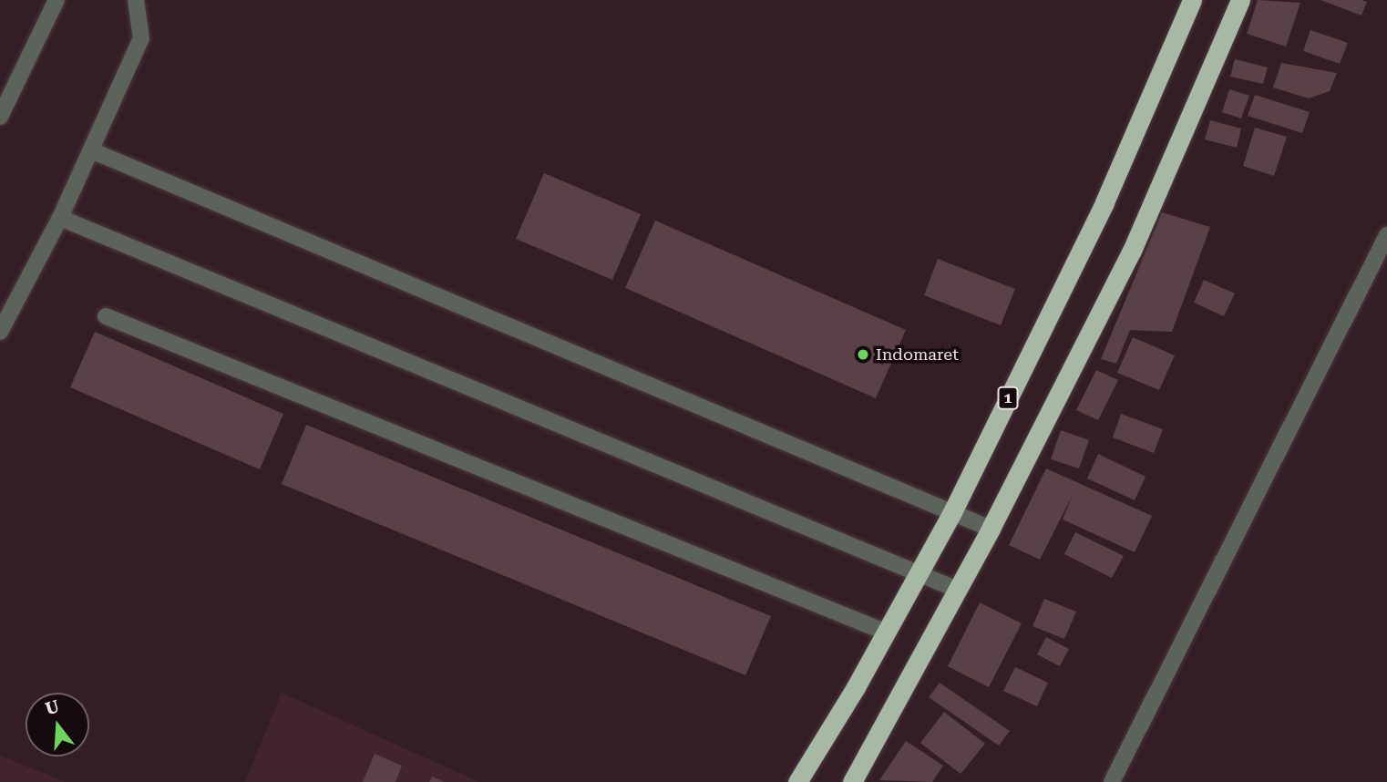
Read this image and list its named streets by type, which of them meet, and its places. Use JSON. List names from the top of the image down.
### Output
{
  "streets": {
    "highway": ["1"]
  },
  "places": ["Indomaret"],
  "north": "top"
}
